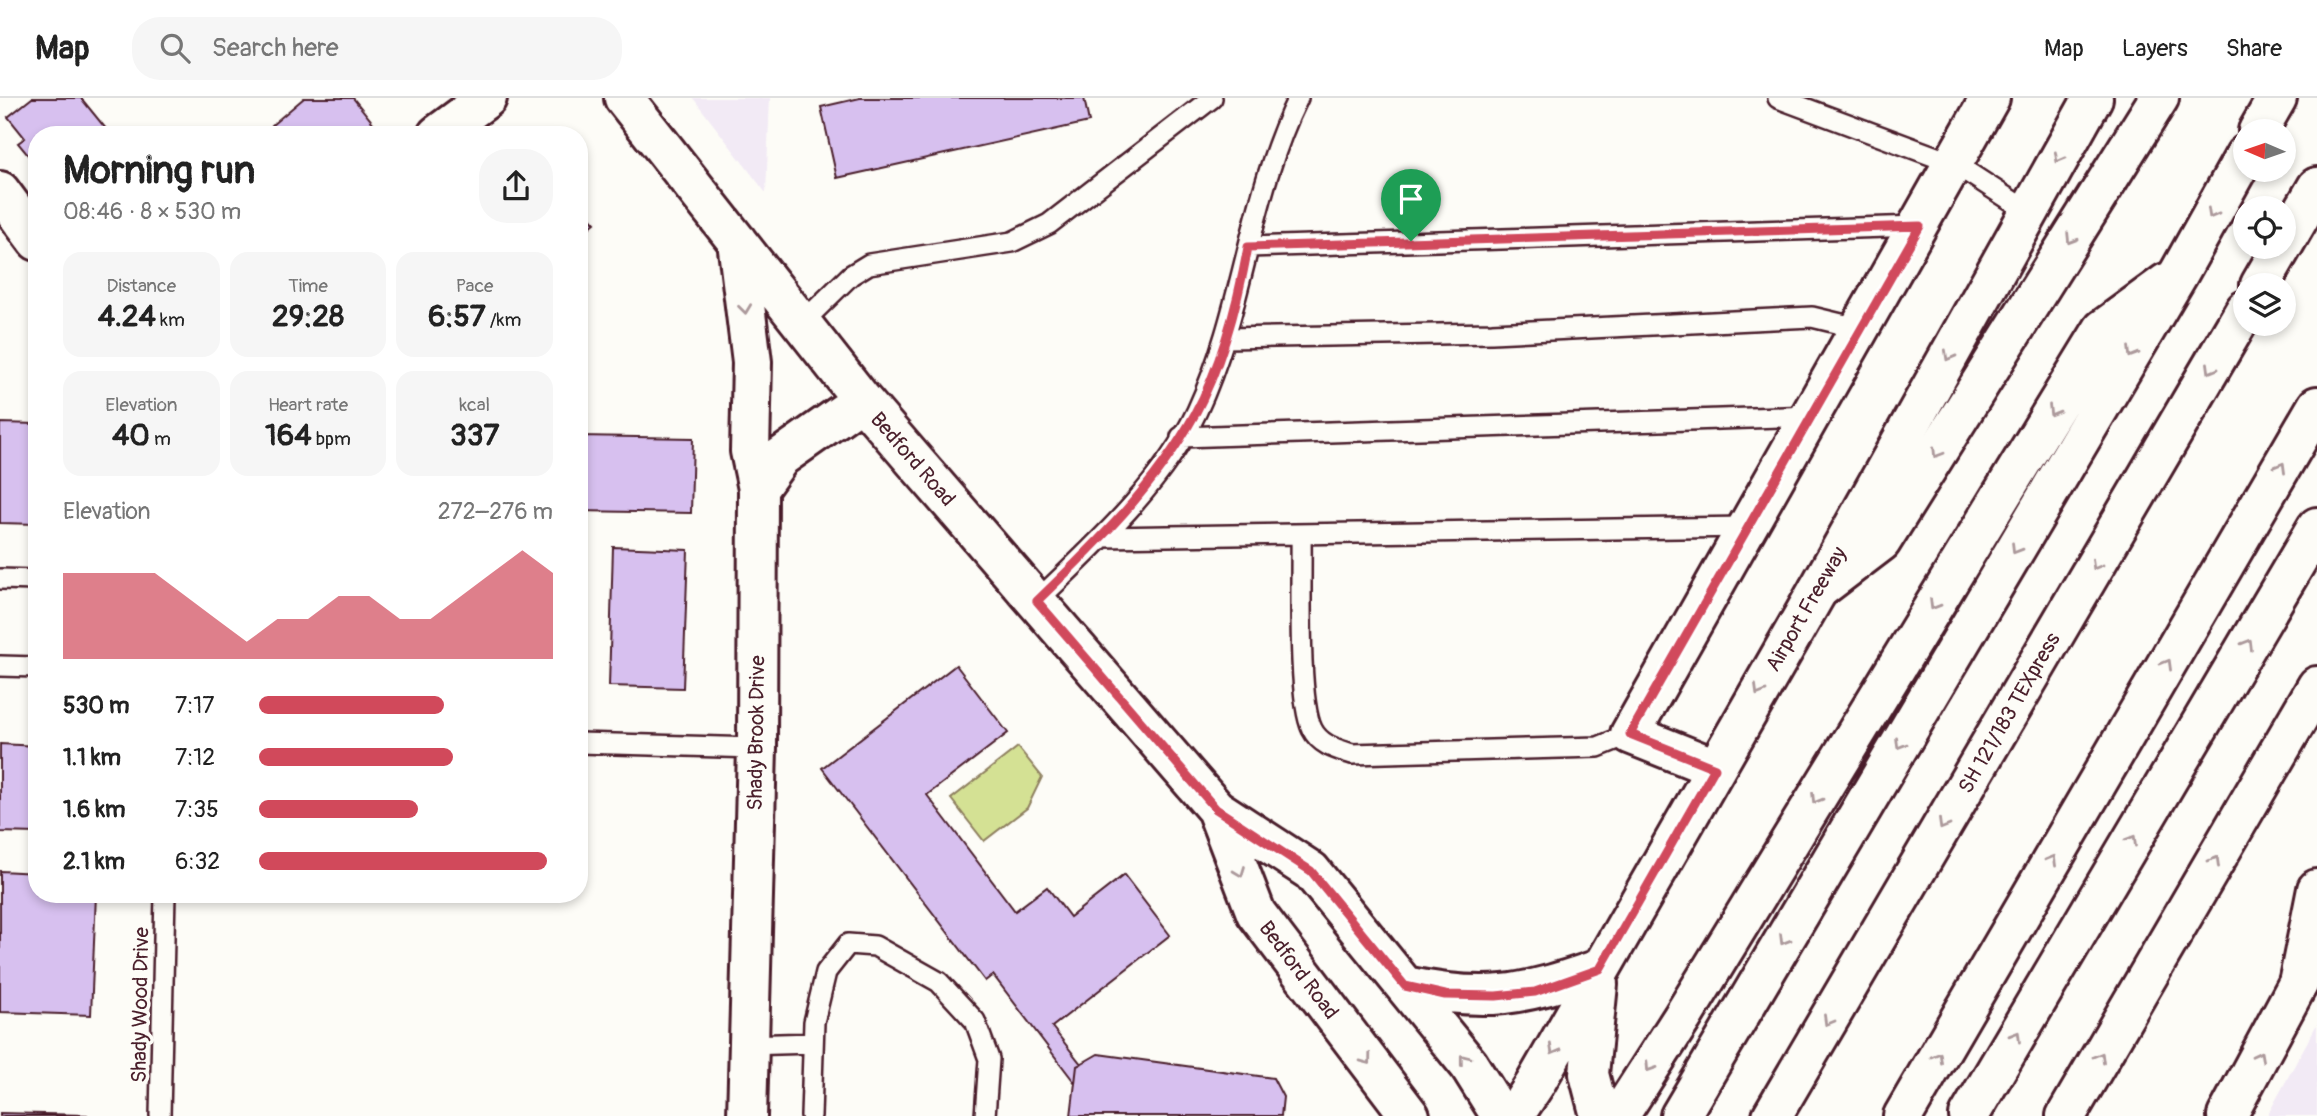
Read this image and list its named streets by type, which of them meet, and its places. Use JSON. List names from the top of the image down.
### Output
{
  "streets": {
    "main road": [
      "Bedford Road",
      "Airport Freeway",
      "SH 121/183 TEXpress",
      "Shady Brook Drive"
    ],
    "lane": ["Shady Wood Drive"]
  },
  "crossings": [
    ["Bedford Road", "Shady Brook Drive"]
  ],
  "north": "left",
  "page": {
    "header": "Map",
    "search": "Search here",
    "nav": ["Map", "Layers", "Share"],
    "heading": ["Morning run", "08:46 · 8 × 530 m"],
    "stats": [
      ["Distance", "4.24 km"],
      ["Time", "29:28"],
      ["Pace", "6:57 /km"],
      ["Elevation", "40 m"],
      ["Heart rate", "164 bpm"],
      ["kcal", "337"]
    ],
    "chart": ["Elevation", "272–276 m"],
    "list": [
      {
        "name": "530 m",
        "note": "7:17"
      },
      {
        "name": "1.1 km",
        "note": "7:12"
      },
      {
        "name": "1.6 km",
        "note": "7:35"
      },
      {
        "name": "2.1 km",
        "note": "6:32"
      }
    ]
  }
}
